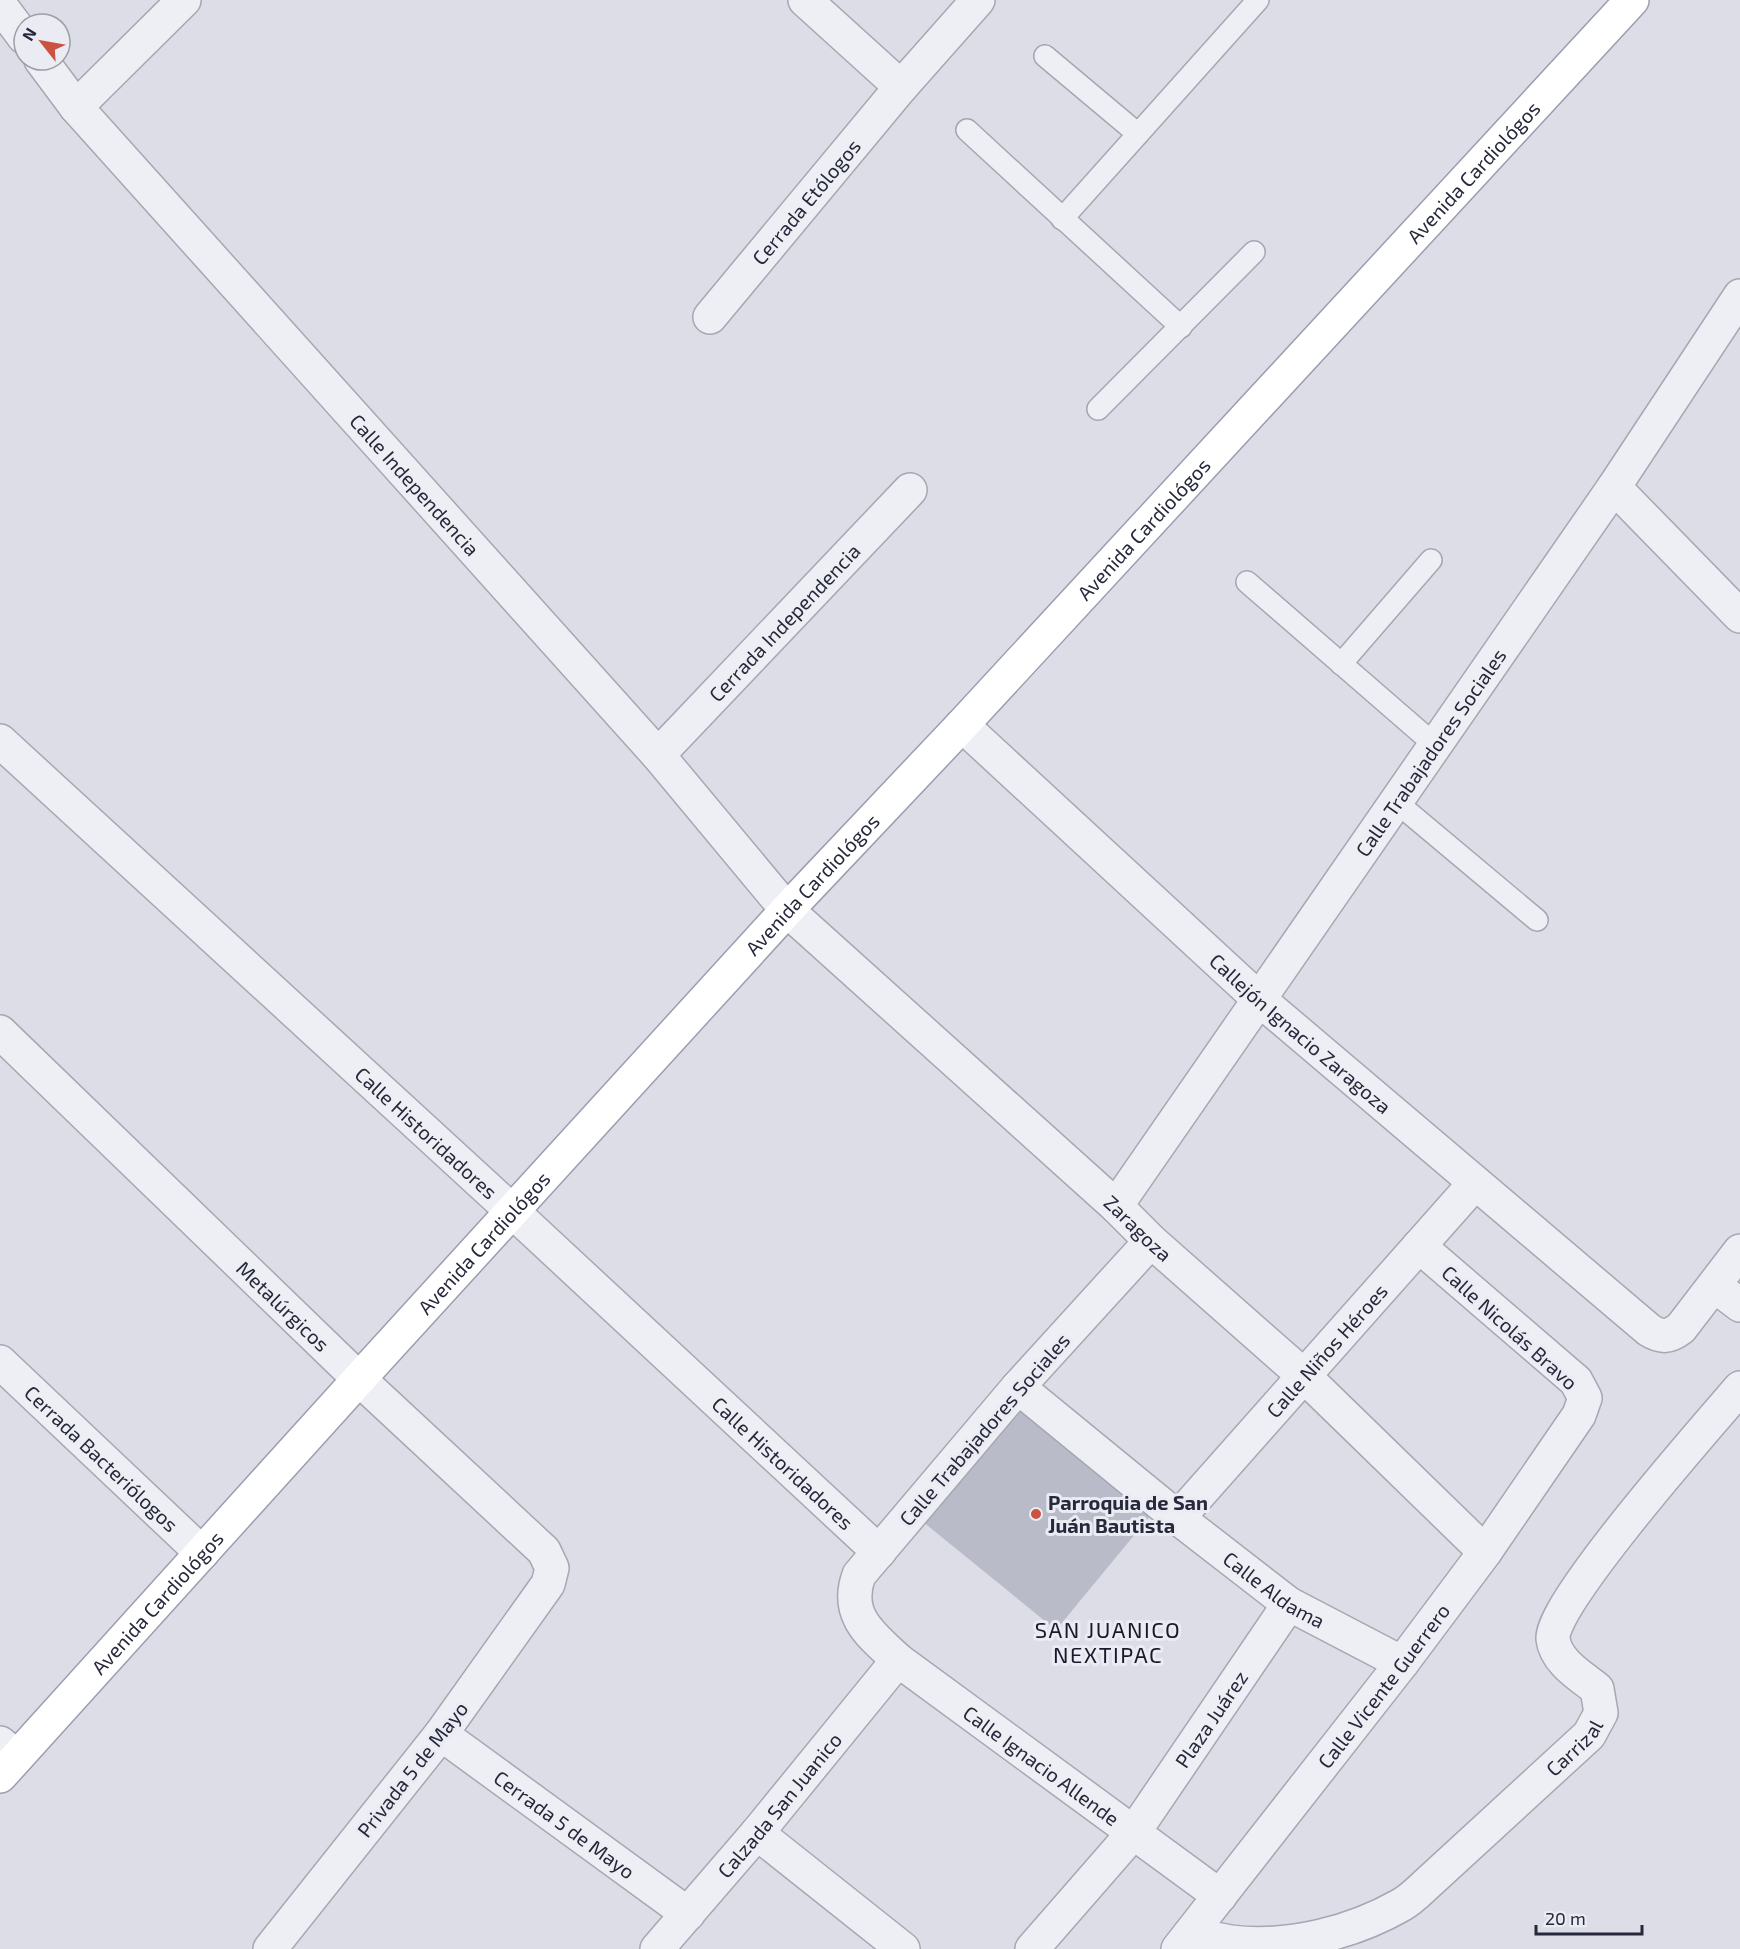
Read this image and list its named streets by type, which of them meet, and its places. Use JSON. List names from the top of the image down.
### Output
{
  "streets": {
    "main road": ["Avenida Cardiológos"],
    "street": [
      "Cerrada Etólogos",
      "Calle Independencia",
      "Cerrada Independencia",
      "Calle Trabajadores Sociales",
      "Callejón Ignacio Zaragoza",
      "Calle Historidadores",
      "Zaragoza",
      "Metalúrgicos",
      "Calle Nicolás Bravo",
      "Calle Niños Héroes",
      "Cerrada Bacteriólogos",
      "Calle Aldama",
      "Calle Vicente Guerrero",
      "Plaza Juárez",
      "Carrizal",
      "Calle Ignacio Allende",
      "Privada 5 de Mayo",
      "Calzada San Juanico",
      "Cerrada 5 de Mayo"
    ]
  },
  "crossings": [
    ["Avenida Cardiológos", "Calle Independencia"],
    ["Avenida Cardiológos", "Callejón Ignacio Zaragoza"],
    ["Avenida Cardiológos", "Calle Historidadores"],
    ["Avenida Cardiológos", "Zaragoza"],
    ["Avenida Cardiológos", "Metalúrgicos"],
    ["Avenida Cardiológos", "Cerrada Bacteriólogos"],
    ["Calle Independencia", "Cerrada Independencia"],
    ["Calle Independencia", "Zaragoza"],
    ["Calle Trabajadores Sociales", "Callejón Ignacio Zaragoza"],
    ["Calle Trabajadores Sociales", "Calle Historidadores"],
    ["Calle Trabajadores Sociales", "Zaragoza"],
    ["Calle Trabajadores Sociales", "Calle Aldama"],
    ["Calle Trabajadores Sociales", "Calle Ignacio Allende"],
    ["Callejón Ignacio Zaragoza", "Calle Niños Héroes"],
    ["Zaragoza", "Calle Niños Héroes"],
    ["Zaragoza", "Calle Vicente Guerrero"],
    ["Metalúrgicos", "Privada 5 de Mayo"],
    ["Calle Nicolás Bravo", "Calle Niños Héroes"],
    ["Calle Nicolás Bravo", "Calle Vicente Guerrero"],
    ["Calle Niños Héroes", "Calle Aldama"],
    ["Calle Aldama", "Calle Vicente Guerrero"],
    ["Calle Aldama", "Plaza Juárez"],
    ["Calle Vicente Guerrero", "Carrizal"],
    ["Calle Vicente Guerrero", "Calle Ignacio Allende"],
    ["Plaza Juárez", "Calle Ignacio Allende"],
    ["Calle Ignacio Allende", "Calzada San Juanico"],
    ["Privada 5 de Mayo", "Cerrada 5 de Mayo"],
    ["Calzada San Juanico", "Cerrada 5 de Mayo"]
  ],
  "districts": ["SAN JUANICO NEXTIPAC"],
  "places": ["Parroquia de San Juán Bautista"],
  "scale_bar": "20 m",
  "north": "top left"
}
